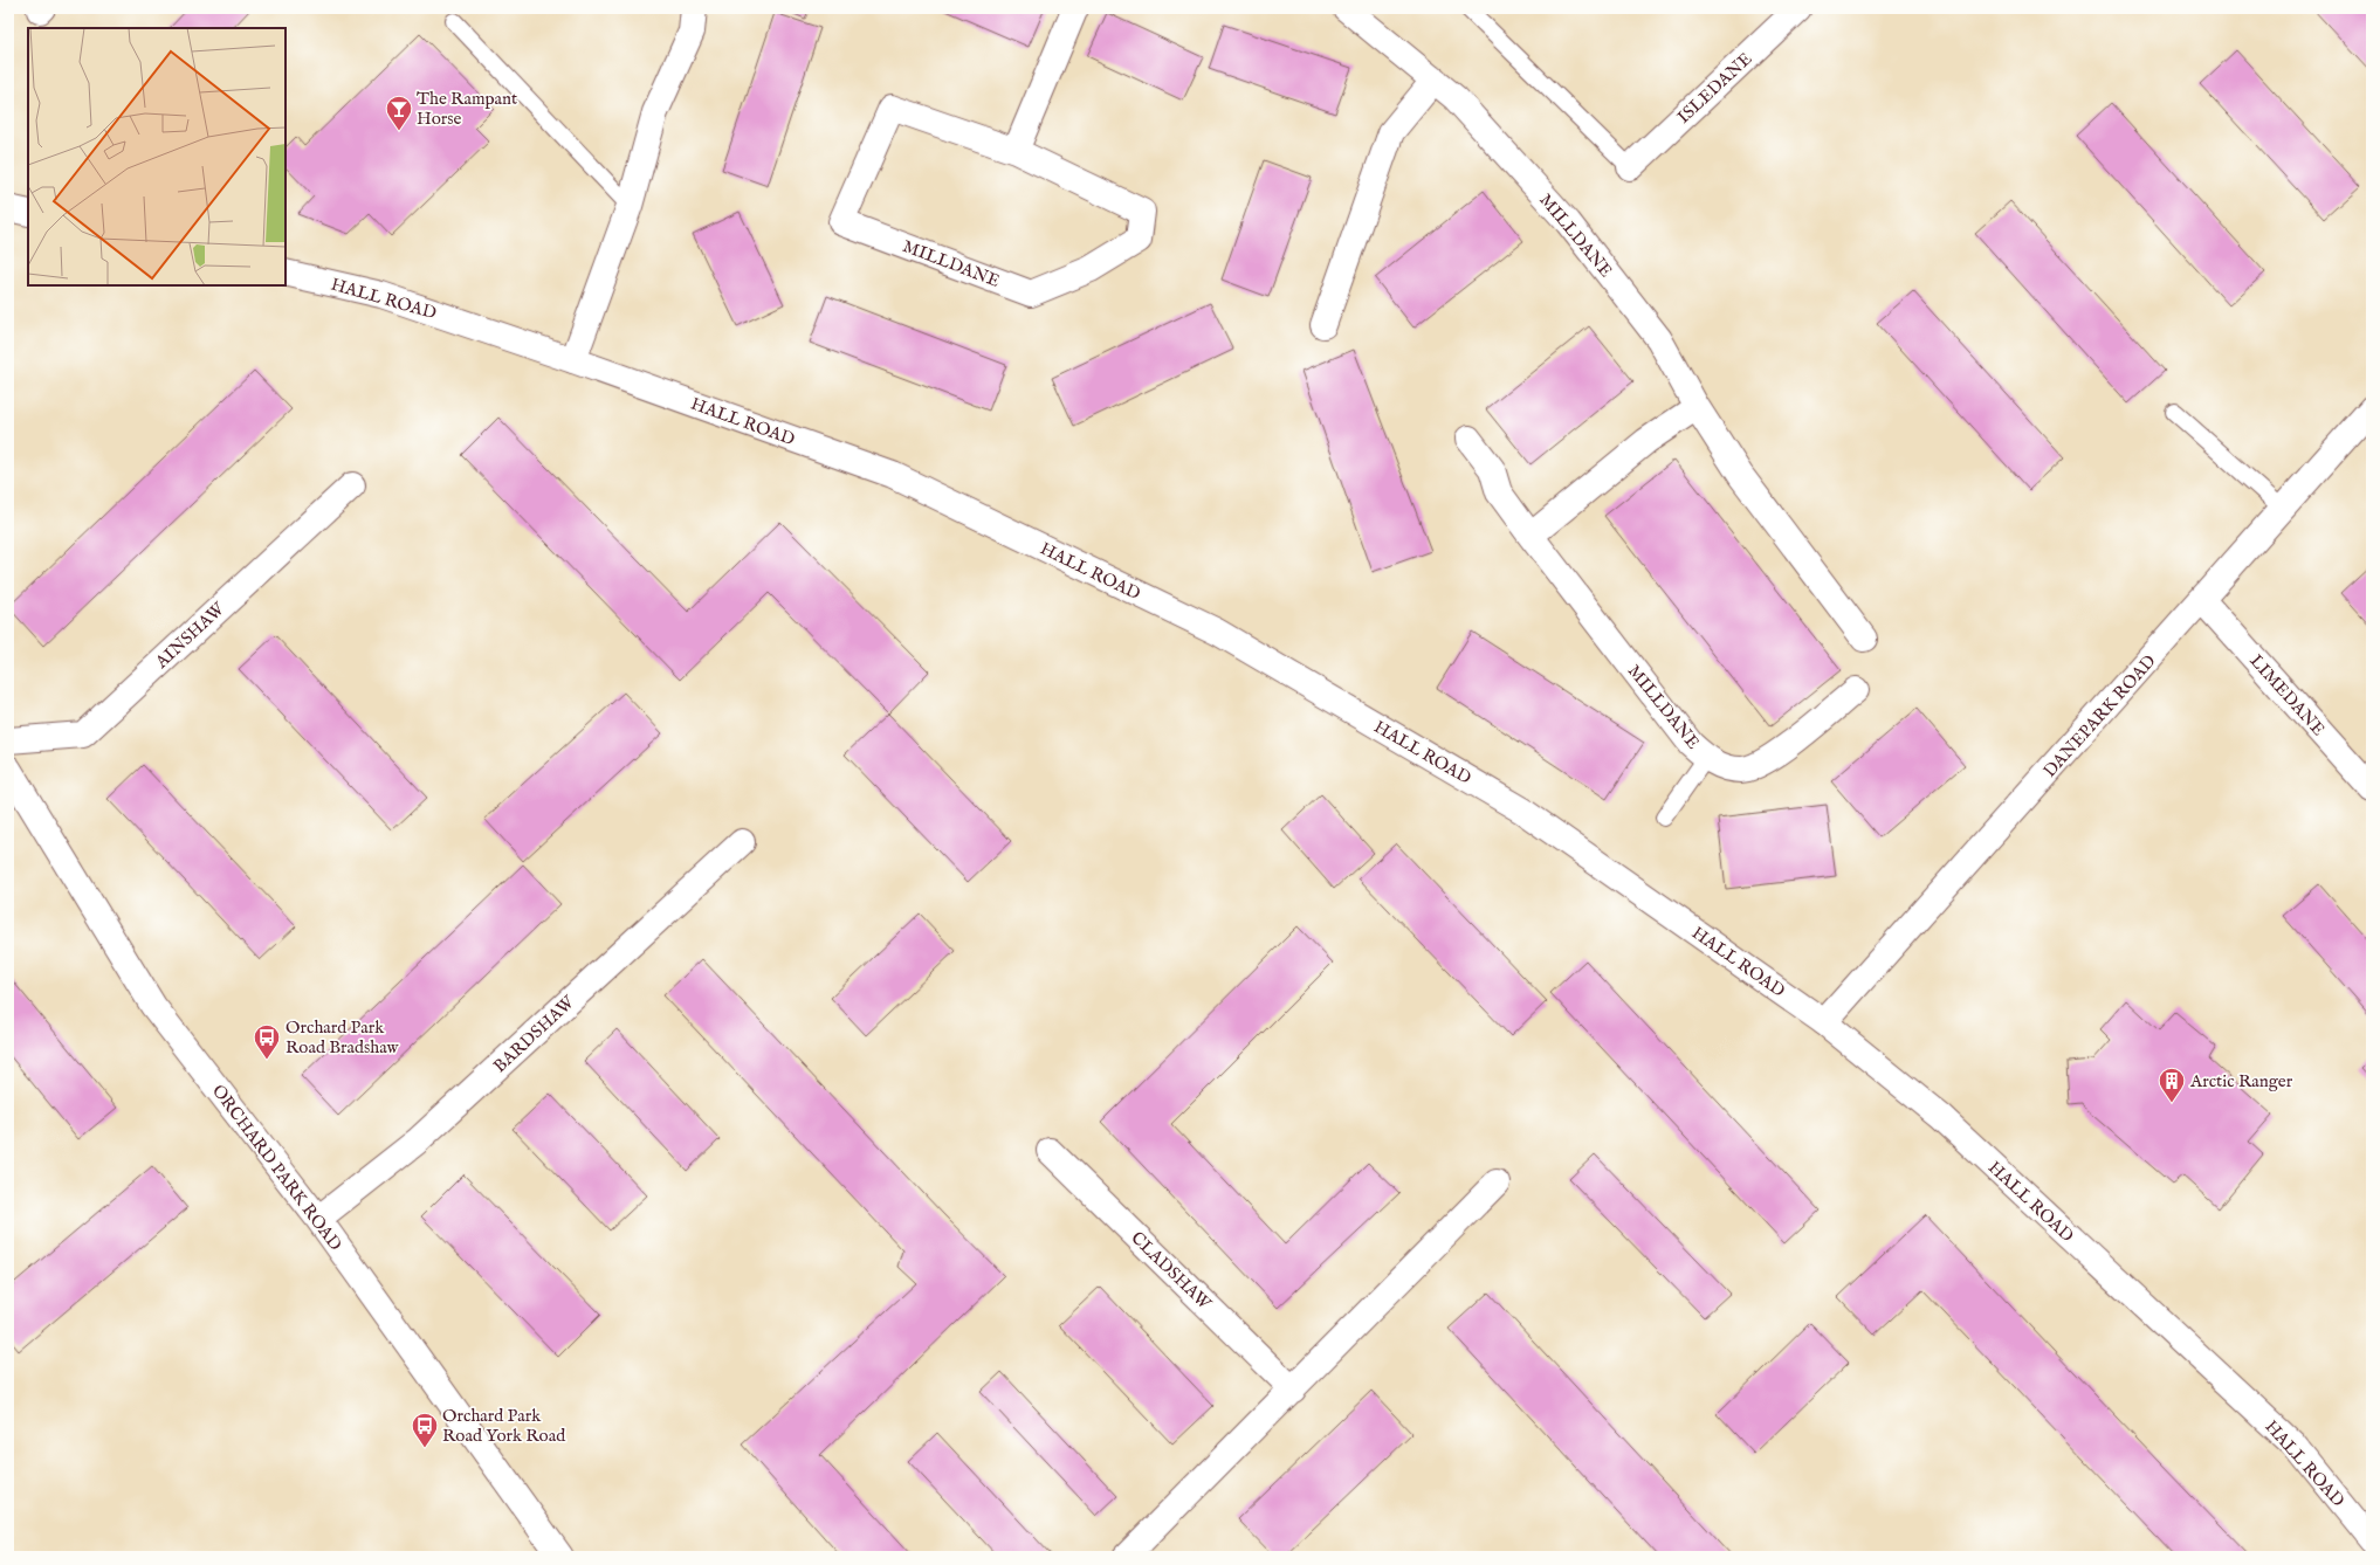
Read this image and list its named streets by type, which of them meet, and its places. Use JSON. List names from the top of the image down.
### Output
{
  "streets": {
    "street": [
      "ISLEDANE",
      "MILLDANE",
      "HALL ROAD",
      "AINSHAW",
      "LIMEDANE",
      "DANEPARK ROAD",
      "BARDSHAW",
      "ORCHARD PARK ROAD",
      "CLADSHAW"
    ]
  },
  "crossings": [
    ["HALL ROAD", "DANEPARK ROAD"],
    ["LIMEDANE", "DANEPARK ROAD"],
    ["BARDSHAW", "ORCHARD PARK ROAD"]
  ],
  "places": {
    "bar": ["The Rampant Horse"],
    "bus stop": ["Orchard Park Road Bradshaw", "Orchard Park Road York Road"],
    "building": ["Arctic Ranger"]
  }
}
